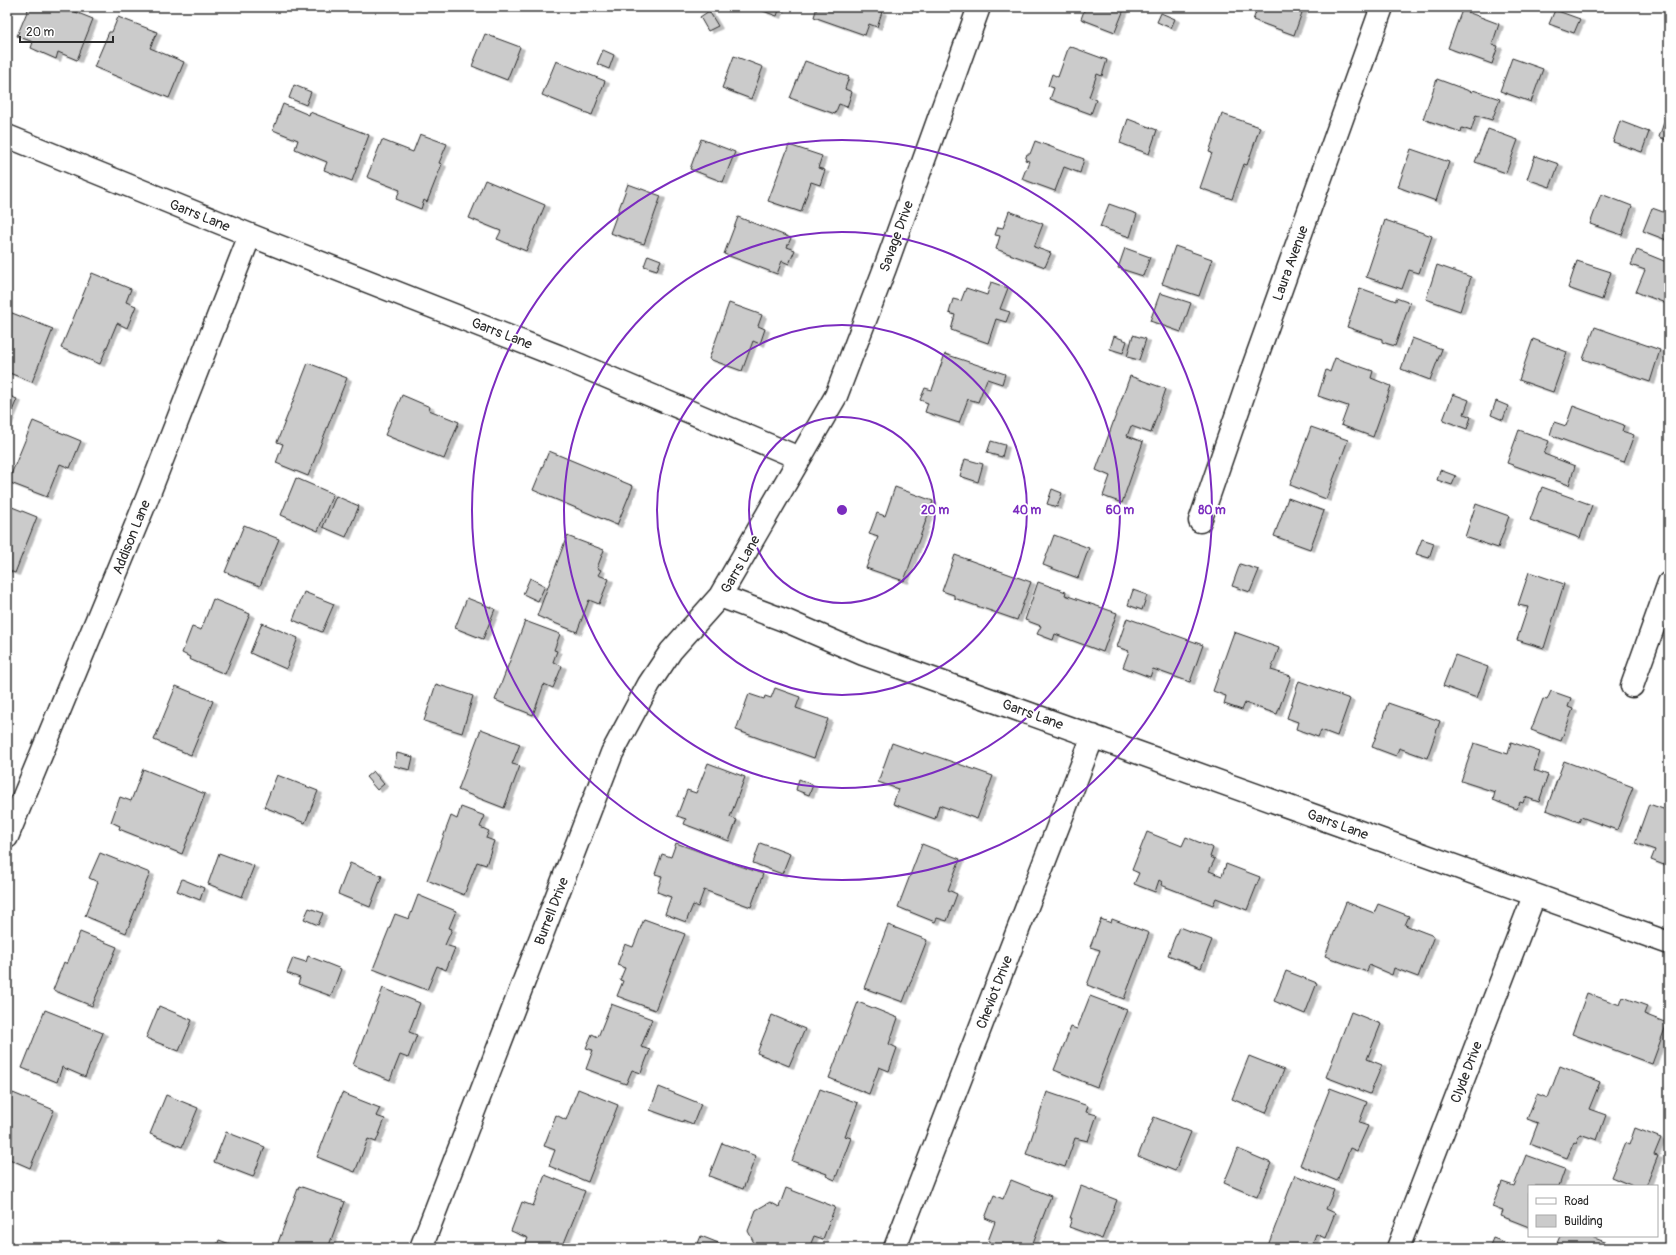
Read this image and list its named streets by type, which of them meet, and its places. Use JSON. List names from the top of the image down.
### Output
{
  "streets": {
    "street": [
      "Garrs Lane",
      "Savage Drive",
      "Laura Avenue",
      "Addison Lane",
      "Burrell Drive",
      "Cheviot Drive",
      "Clyde Drive"
    ]
  },
  "crossings": [
    ["Garrs Lane", "Savage Drive"],
    ["Garrs Lane", "Addison Lane"],
    ["Garrs Lane", "Burrell Drive"],
    ["Garrs Lane", "Cheviot Drive"],
    ["Garrs Lane", "Clyde Drive"]
  ],
  "legend": ["Road", "Building"],
  "scale_bar": "20 m",
  "rings": [
    "20 m",
    "40 m",
    "60 m",
    "80 m"
  ]
}
